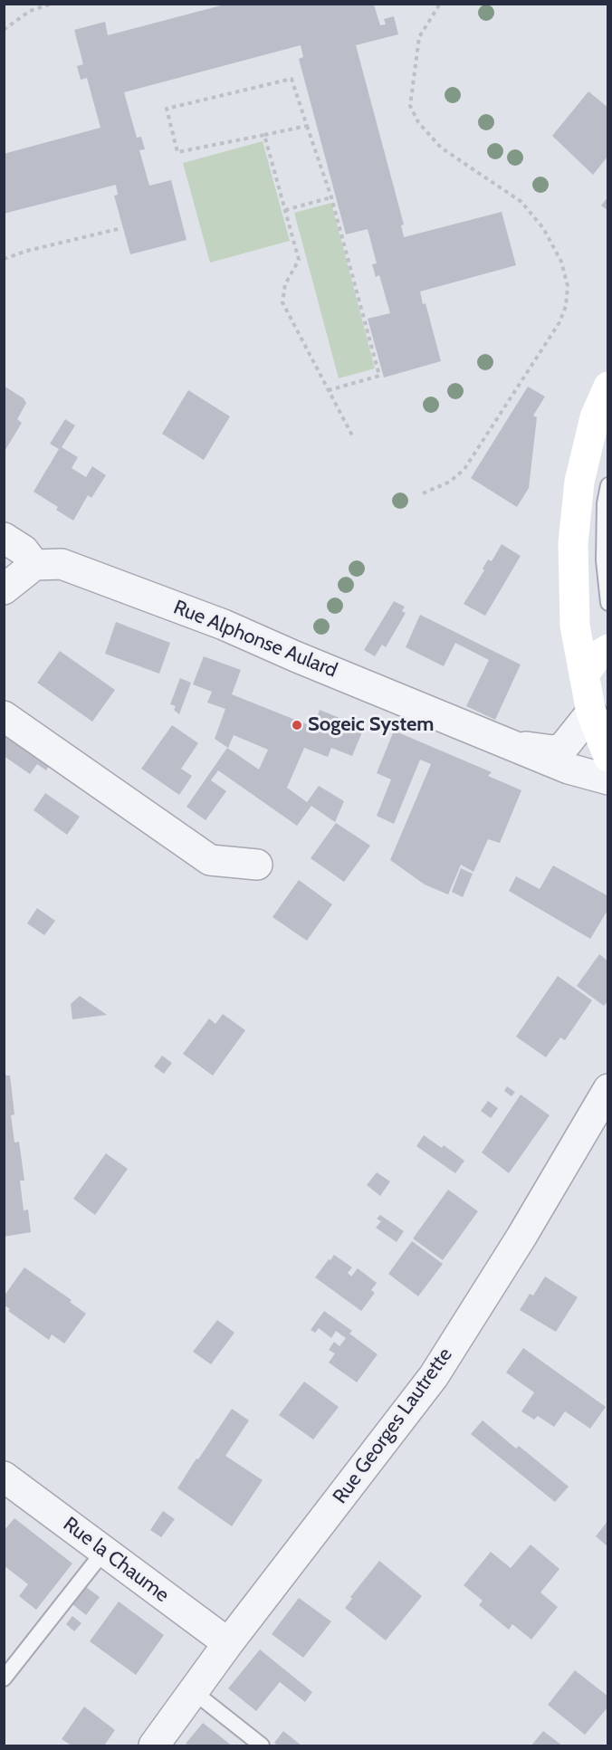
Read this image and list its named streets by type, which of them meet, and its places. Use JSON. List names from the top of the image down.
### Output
{
  "streets": {
    "street": ["Rue Alphonse Aulard", "Rue Georges Lautrette", "Rue la Chaume"]
  },
  "crossings": [
    ["Rue Georges Lautrette", "Rue la Chaume"]
  ],
  "places": ["Sogeic System"]
}
